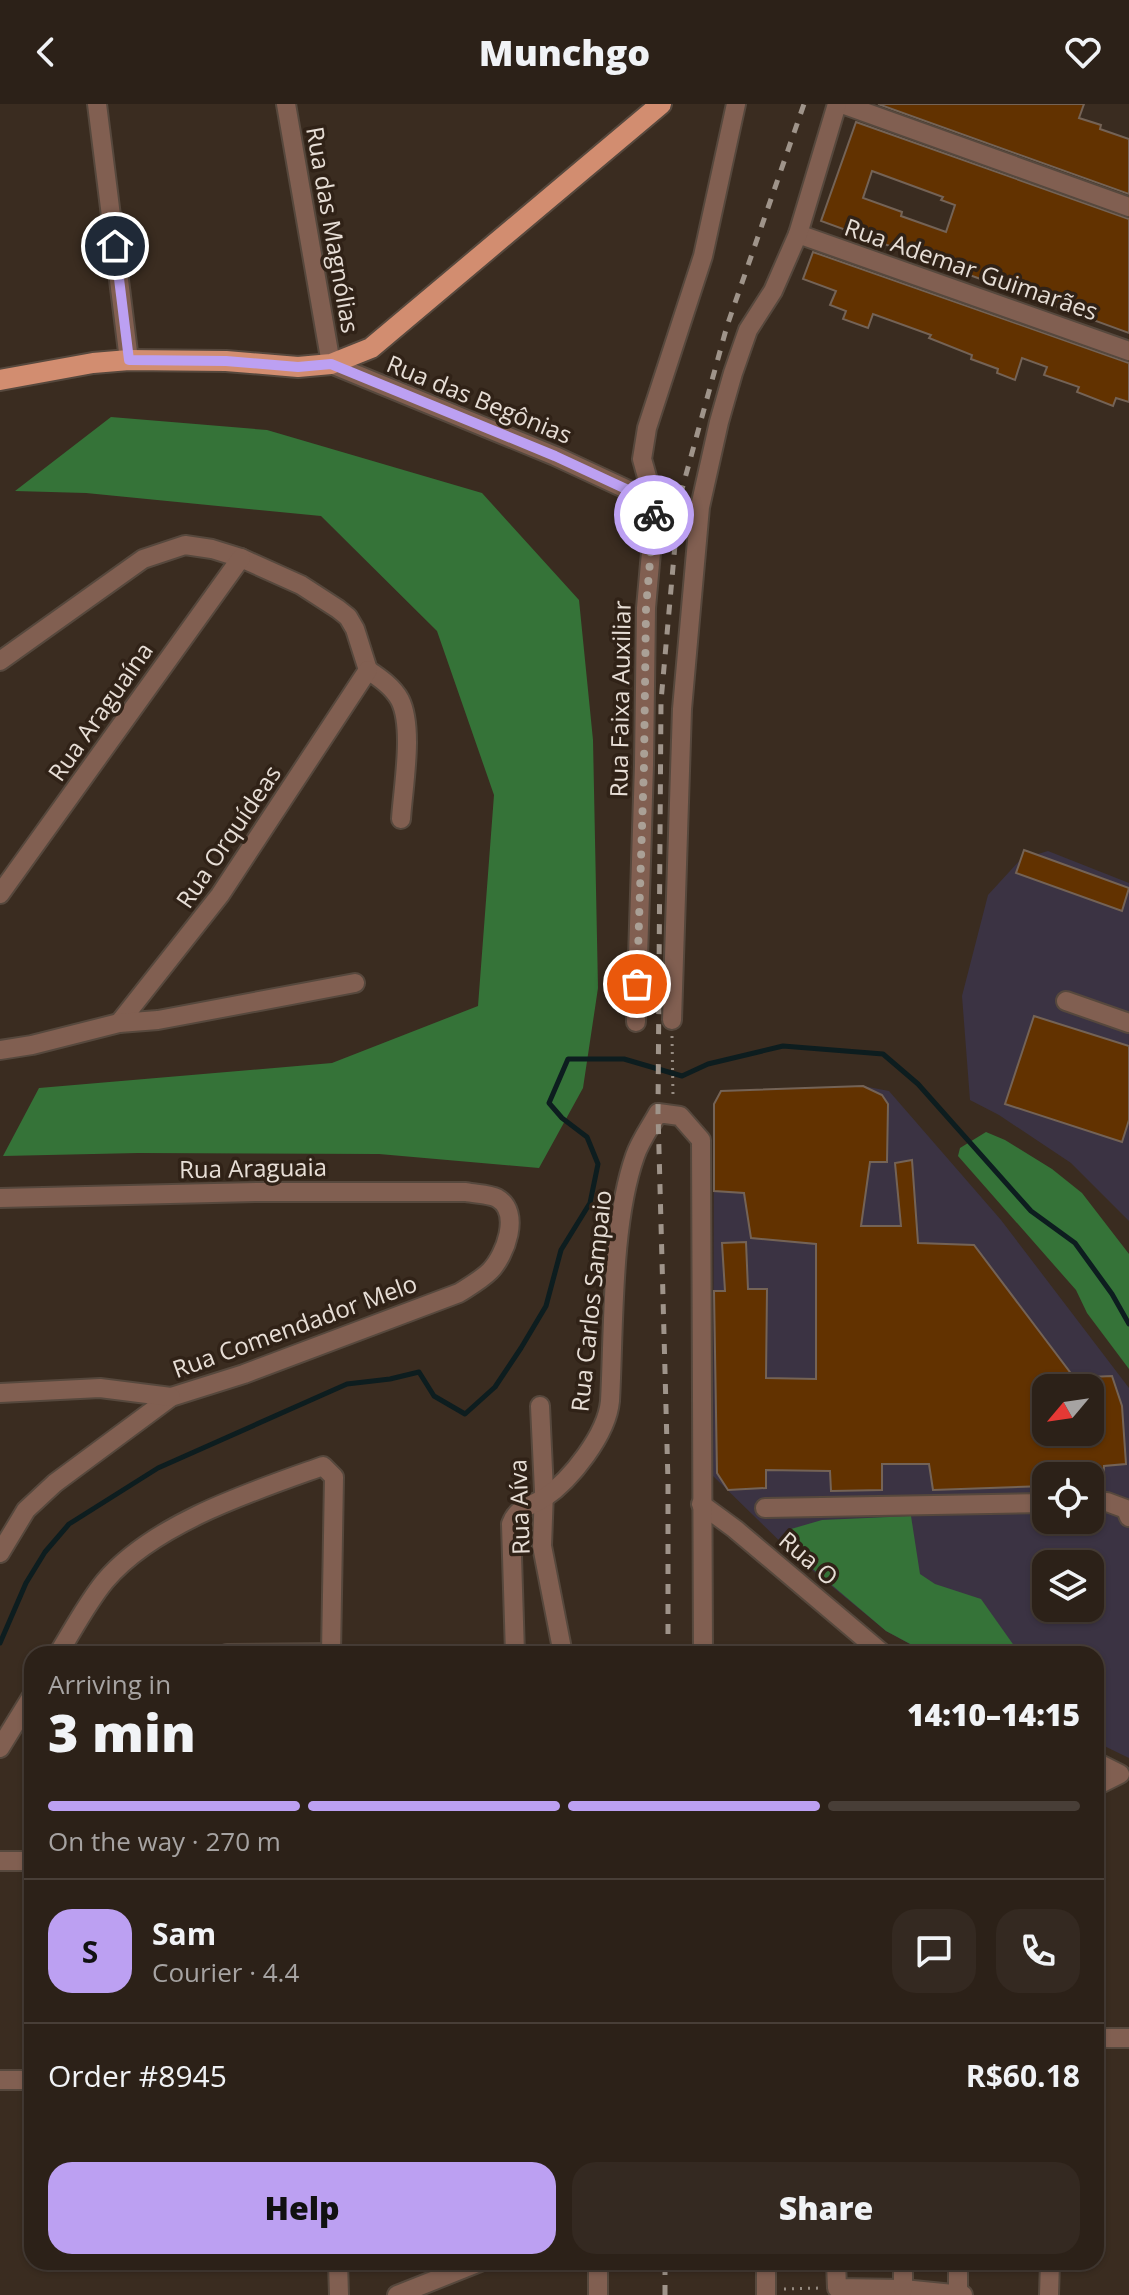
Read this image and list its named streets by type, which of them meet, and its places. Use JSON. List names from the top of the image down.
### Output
{
  "streets": {
    "street": [
      "Rua das Magnólias",
      "Rua Ademar Guimarães",
      "Rua das Begônias",
      "Rua Faixa Auxiliar",
      "Rua Araguaína",
      "Rua Orquídeas",
      "Rua Araguaia",
      "Rua Carlos Sampaio",
      "Rua Comendador Melo",
      "Rua Aíva",
      "Rua O"
    ]
  },
  "crossings": [
    ["Rua das Magnólias", "Rua das Begônias"],
    ["Rua das Begônias", "Rua Faixa Auxiliar"],
    ["Rua Araguaia", "Rua Comendador Melo"],
    ["Rua Carlos Sampaio", "Rua Aíva"]
  ],
  "north": "bottom left",
  "page": {
    "header": "Munchgo",
    "heading": ["3 min", "Arriving in", "14:10–14:15"],
    "panel": [
      "Sam",
      "Courier · 4.4",
      "Order #8945",
      "R$60.18"
    ],
    "bar": "On the way · 270 m",
    "round": "S",
    "buttons": ["Help", "Share"]
  }
}
